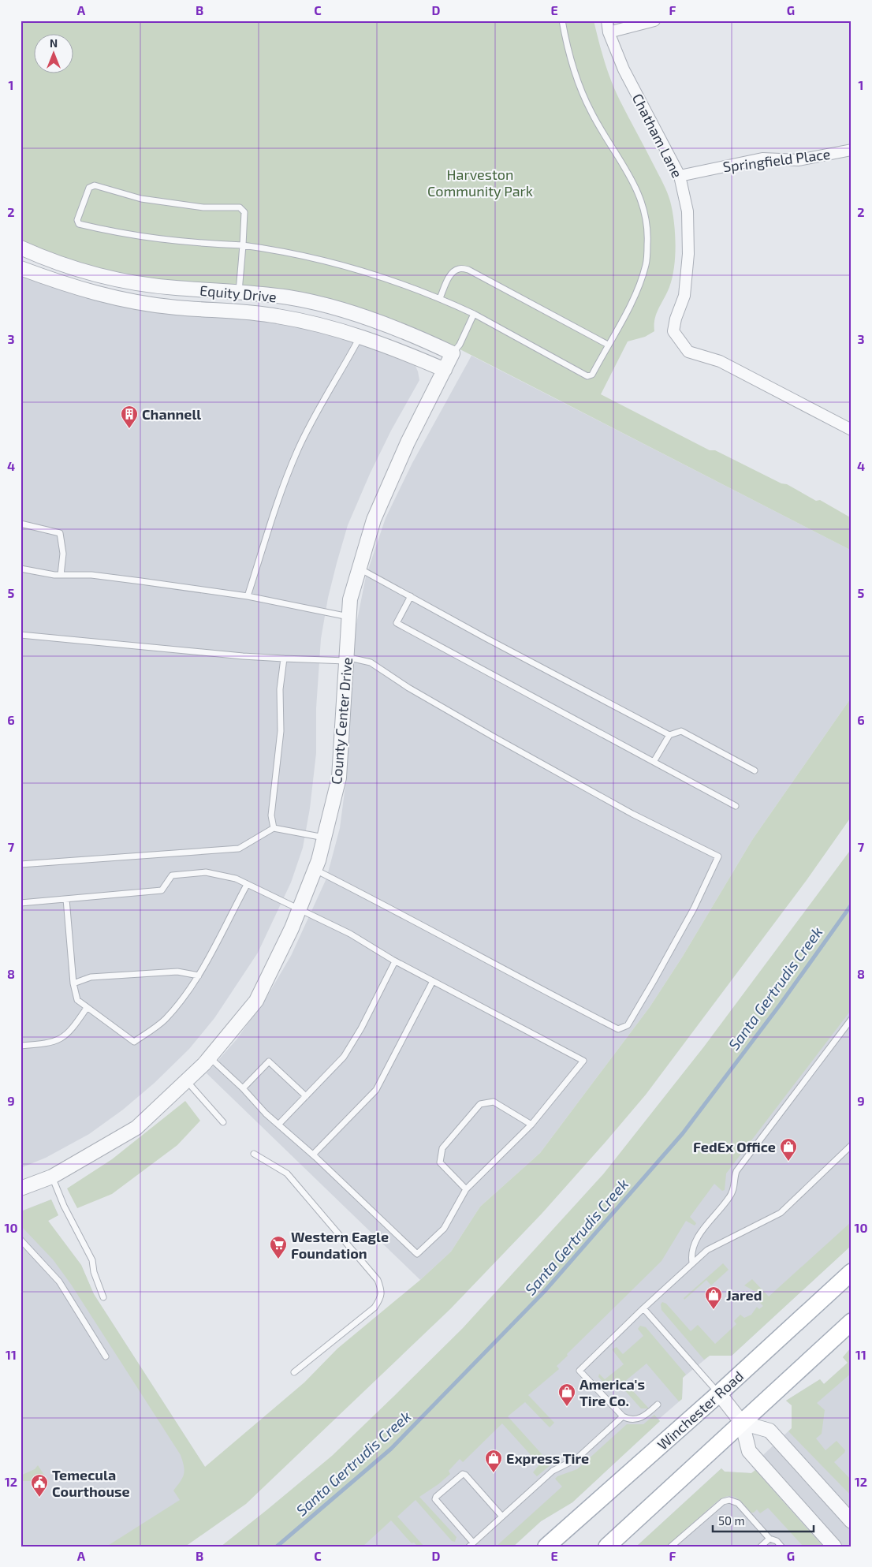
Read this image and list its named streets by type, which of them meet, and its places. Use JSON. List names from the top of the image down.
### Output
{
  "streets": {
    "main road": ["Winchester Road"],
    "street": [
      "Chatham Lane",
      "Springfield Place",
      "Equity Drive",
      "County Center Drive"
    ]
  },
  "crossings": [
    ["Chatham Lane", "Springfield Place"],
    ["Equity Drive", "County Center Drive"]
  ],
  "water": ["Santa Gertrudis Creek"],
  "parks": ["Harveston Community Park"],
  "places": {
    "building": ["Channell"],
    "shop": [
      "FedEx Office",
      "Jared",
      "America's Tire Co.",
      "Express Tire"
    ],
    "supermarket": ["Western Eagle Foundation"],
    "public building": ["Temecula Courthouse"]
  },
  "scale_bar": "50 m",
  "north": "top",
  "grid": {
    "columns": [
      "A",
      "B",
      "C",
      "D",
      "E",
      "F",
      "G"
    ],
    "rows": [
      "1",
      "2",
      "3",
      "4",
      "5",
      "6",
      "7",
      "8",
      "9",
      "10",
      "11",
      "12"
    ]
  }
}
